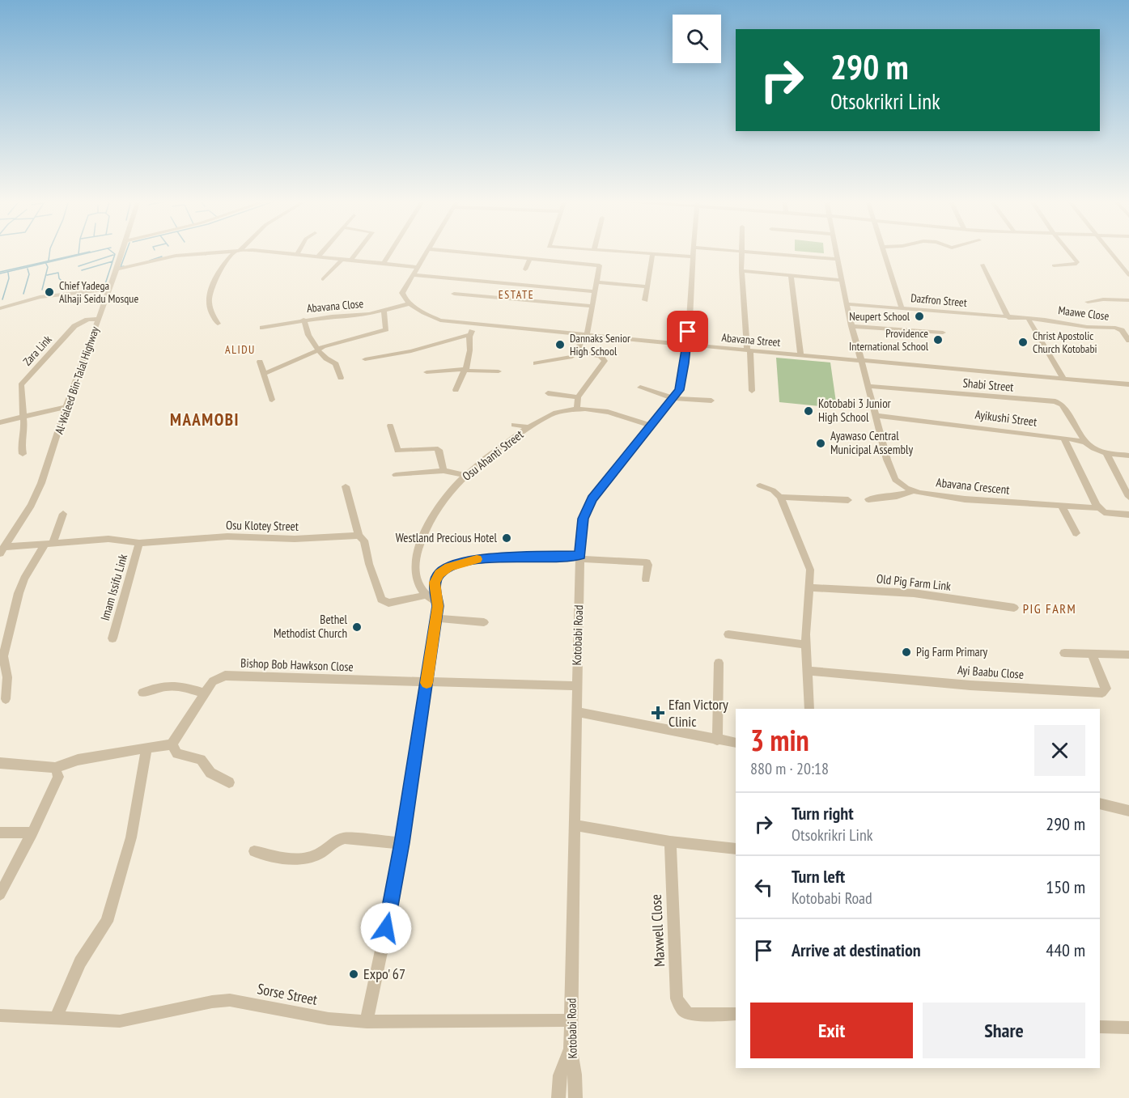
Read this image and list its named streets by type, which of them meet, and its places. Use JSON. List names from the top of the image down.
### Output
{
  "streets": {
    "street": [
      "Dazfron Street",
      "Abavana Close",
      "Maawe Close",
      "Abavana Street",
      "Zara Link",
      "Al-Waleed Bin-Talal Highway",
      "Shabi Street",
      "Ayikushi Street",
      "Osu Ahanti Street",
      "Abavana Crescent",
      "Osu Klotey Street",
      "Old Pig Farm Link",
      "Imam Issifu Link",
      "Kotobabi Road",
      "Bishop Bob Hawkson Close",
      "Ayi Baabu Close",
      "Maxwell Close",
      "Sorse Street"
    ]
  },
  "crossings": [
    ["Dazfron Street", "Maawe Close"],
    ["Dazfron Street", "Abavana Crescent"],
    ["Abavana Close", "Abavana Street"],
    ["Abavana Street", "Abavana Crescent"],
    ["Abavana Street", "Kotobabi Road"],
    ["Zara Link", "Al-Waleed Bin-Talal Highway"],
    ["Al-Waleed Bin-Talal Highway", "Osu Klotey Street"],
    ["Shabi Street", "Ayikushi Street"],
    ["Shabi Street", "Abavana Crescent"],
    ["Ayikushi Street", "Abavana Crescent"],
    ["Osu Ahanti Street", "Kotobabi Road"],
    ["Osu Klotey Street", "Imam Issifu Link"],
    ["Kotobabi Road", "Bishop Bob Hawkson Close"],
    ["Kotobabi Road", "Sorse Street"]
  ],
  "districts": [
    "ESTATE",
    "ALIDU",
    "MAAMOBI",
    "PIG FARM"
  ],
  "places": {
    "other": [
      "Chief Yadega Alhaji Seidu Mosque",
      "Neupert School",
      "Providence International School",
      "Christ Apostolic Church Kotobabi",
      "Dannaks Senior High School",
      "Kotobabi 3 Junior High School",
      "Ayawaso Central Municipal Assembly",
      "Westland Precious Hotel",
      "Bethel Methodist Church",
      "Pig Farm Primary",
      "Expo' 67"
    ],
    "health": ["Efan Victory Clinic"]
  },
  "page": {
    "turn": ["290 m", "Otsokrikri Link"],
    "heading": ["3 min", "880 m · 20:18"],
    "list": [
      {
        "name": "Turn right",
        "note": "Otsokrikri Link",
        "value": "290 m"
      },
      {
        "name": "Turn left",
        "note": "Kotobabi Road",
        "value": "150 m"
      },
      {
        "name": "Arrive at destination",
        "value": "440 m"
      }
    ],
    "buttons": ["Exit", "Share"]
  }
}
